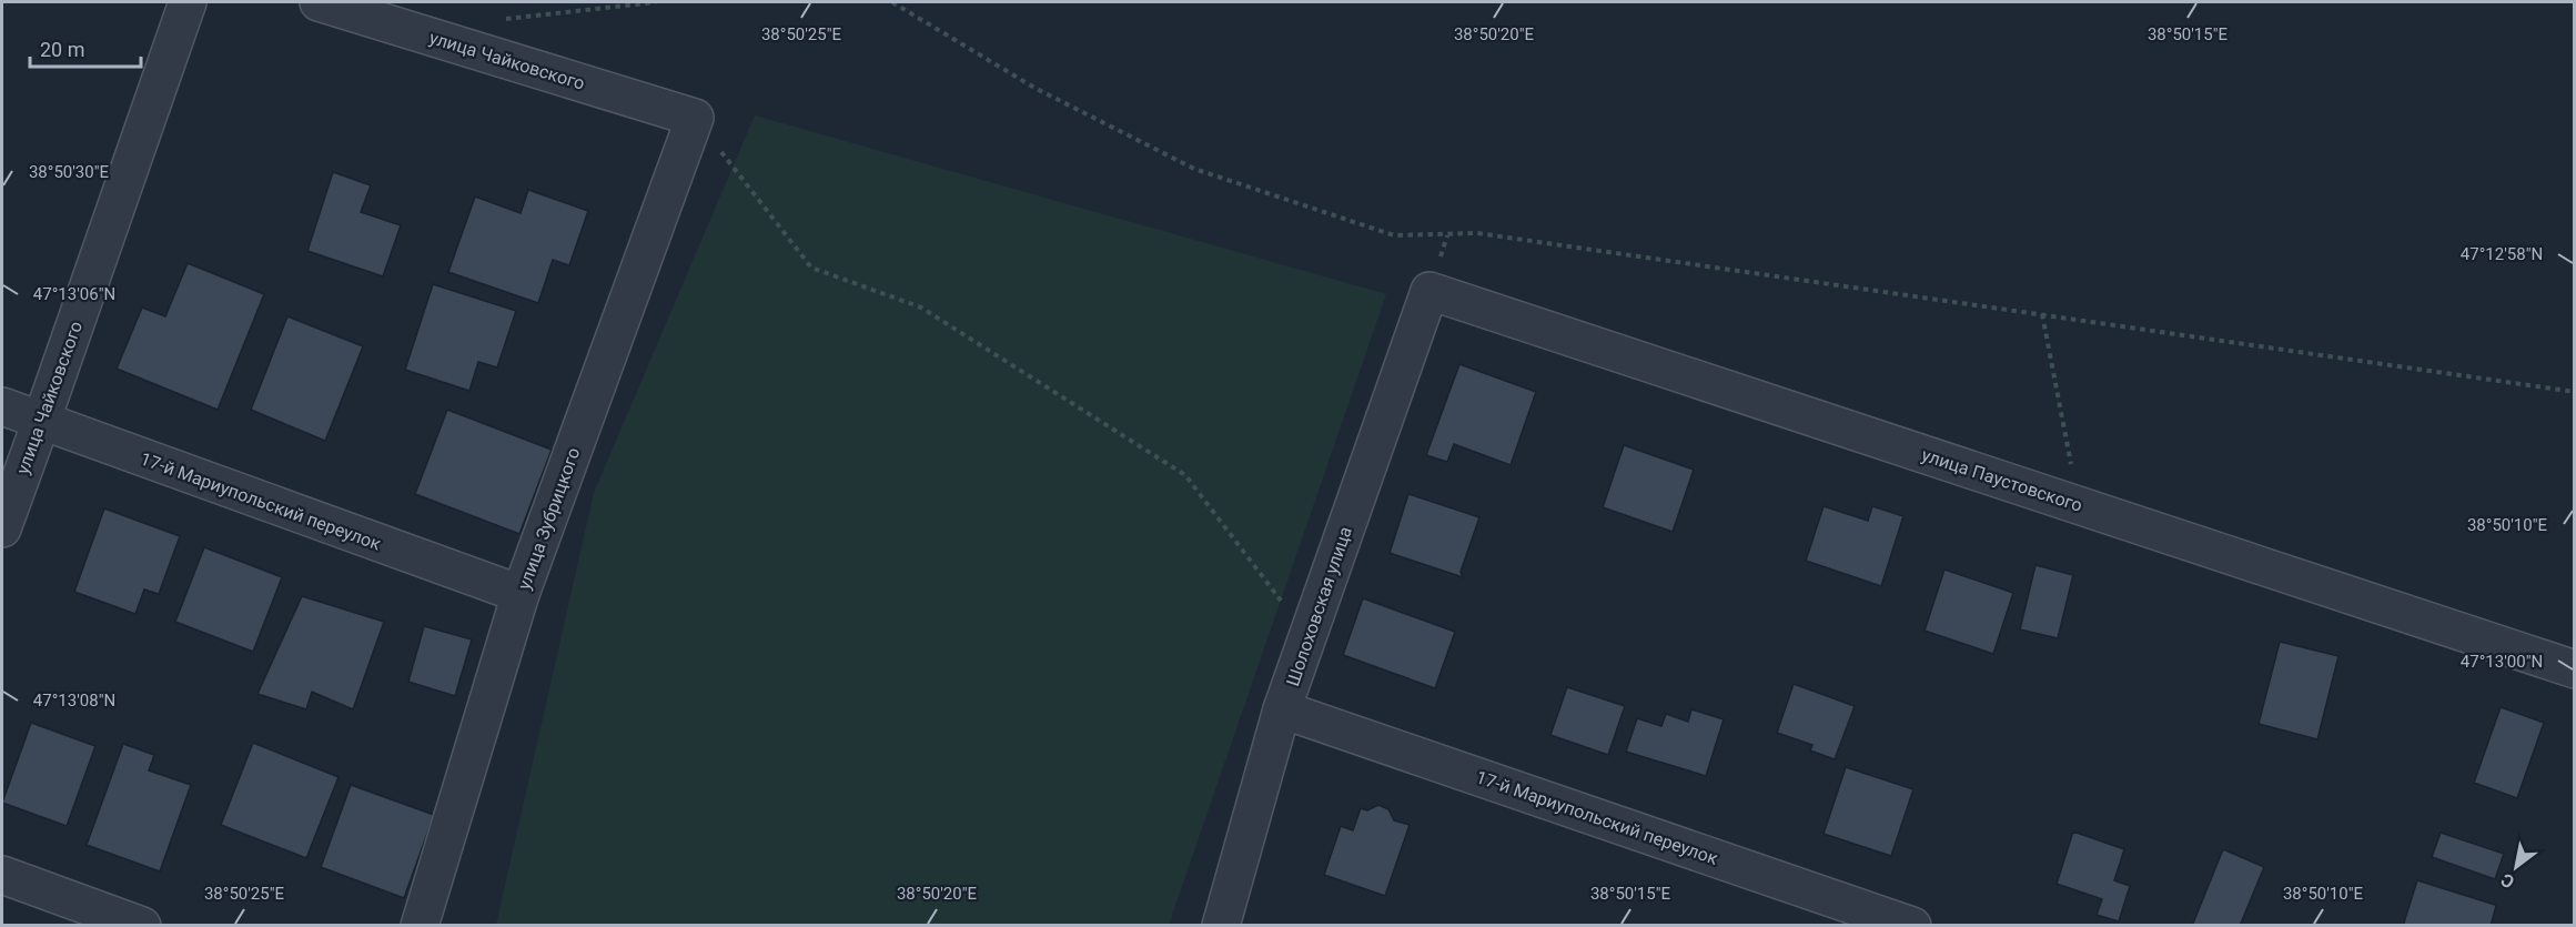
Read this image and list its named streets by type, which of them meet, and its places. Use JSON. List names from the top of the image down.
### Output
{
  "streets": {
    "street": [
      "улица Чайковского",
      "улица Паустовского",
      "17-й Мариупольский переулок",
      "улица Зубрицкого",
      "Шолоховская улица"
    ]
  },
  "crossings": [
    ["улица Чайковского", "17-й Мариупольский переулок"],
    ["улица Чайковского", "улица Зубрицкого"],
    ["улица Паустовского", "Шолоховская улица"],
    ["17-й Мариупольский переулок", "улица Зубрицкого"],
    ["17-й Мариупольский переулок", "Шолоховская улица"]
  ],
  "scale_bar": "20 m",
  "north": "bottom left",
  "coordinates": [
    "38°50'25\"E",
    "38°50'20\"E",
    "38°50'15\"E",
    "38°50'30\"E",
    "47°12'58\"N",
    "47°13'06\"N",
    "38°50'10\"E",
    "47°13'00\"N",
    "47°13'08\"N"
  ]
}
